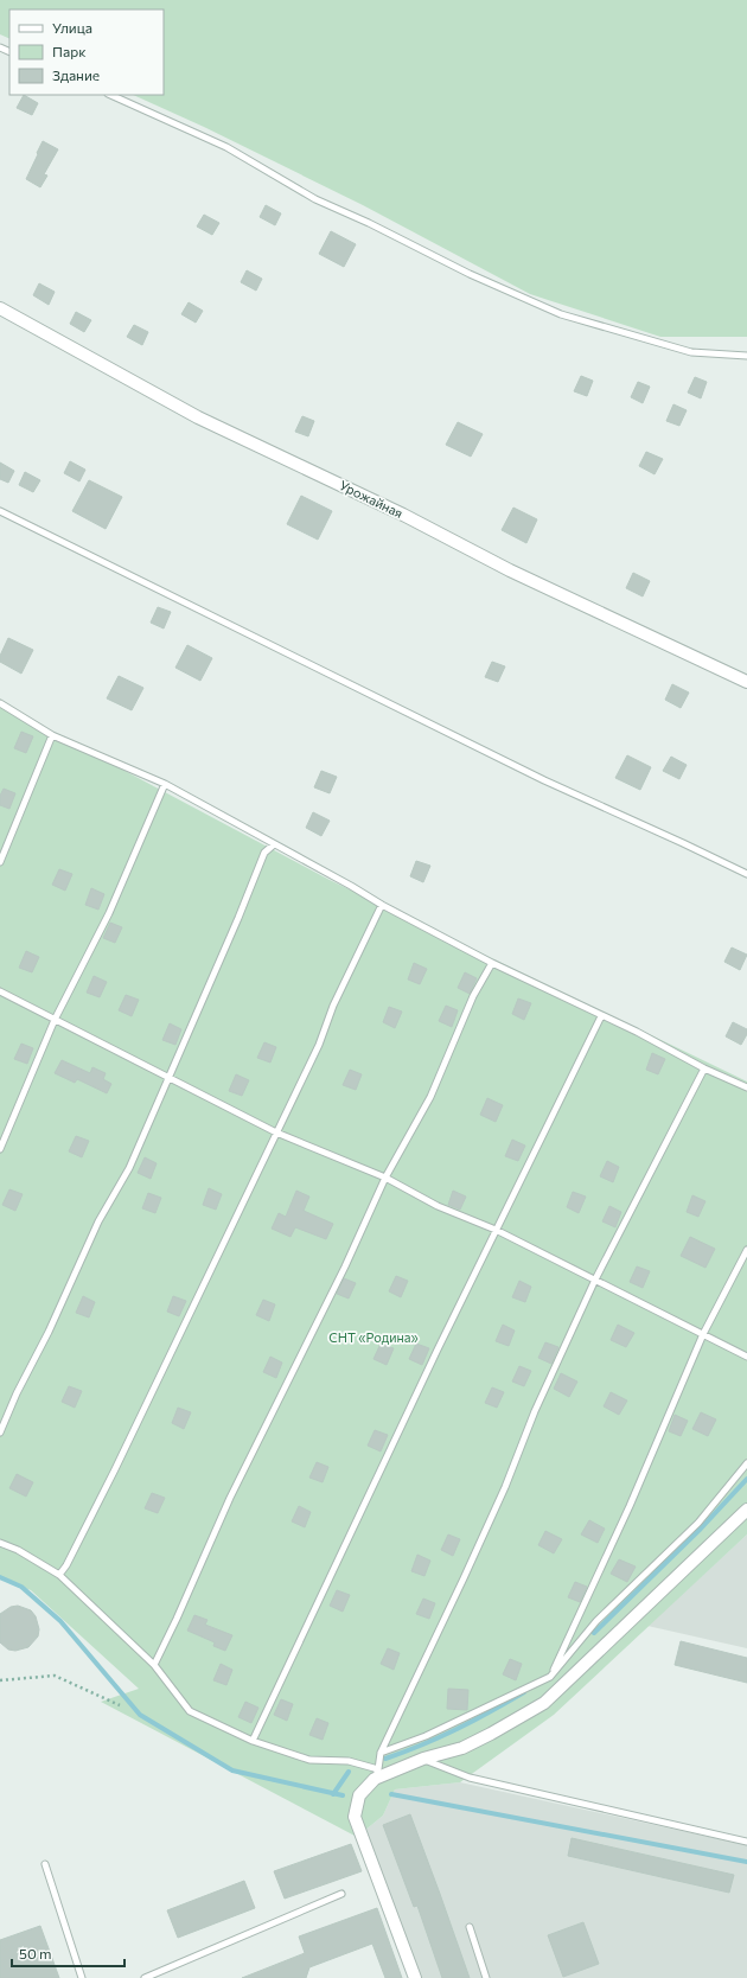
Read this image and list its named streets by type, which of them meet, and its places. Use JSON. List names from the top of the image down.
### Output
{
  "streets": {
    "street": ["Урожайная"]
  },
  "parks": ["СНТ «Родина»"],
  "legend": ["Улица", "Парк", "Здание"],
  "scale_bar": "50 m"
}
